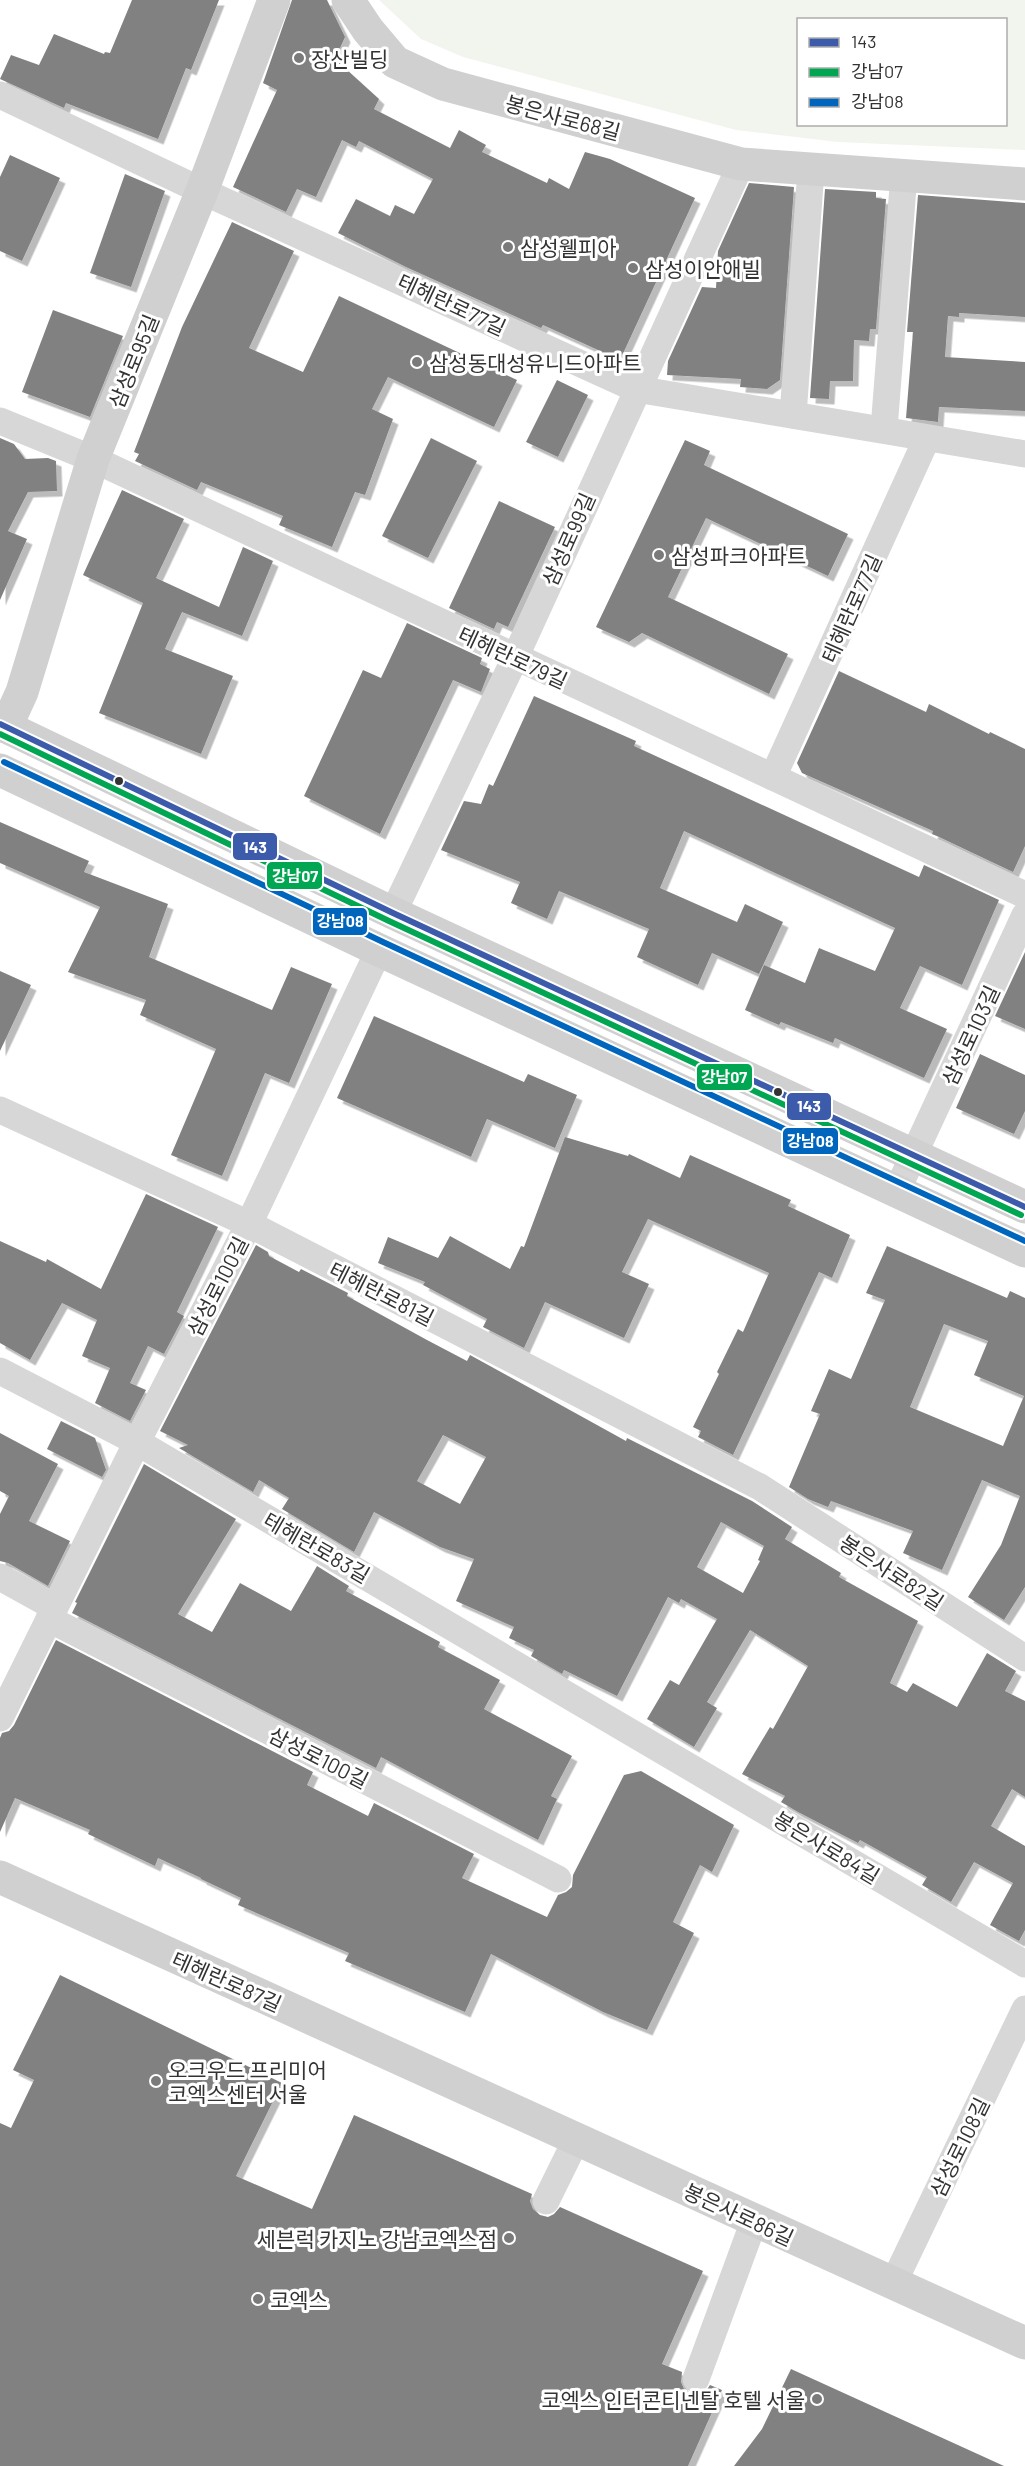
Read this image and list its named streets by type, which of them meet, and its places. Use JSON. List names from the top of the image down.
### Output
{
  "streets": {
    "street": [
      "봉은사로68길",
      "테헤란로77길",
      "삼성로95길",
      "삼성로99길",
      "테헤란로79길",
      "삼성로103길",
      "삼성로100길",
      "테헤란로81길",
      "테헤란로83길",
      "봉은사로82길",
      "봉은사로84길",
      "테헤란로87길",
      "삼성로108길",
      "봉은사로86길"
    ]
  },
  "crossings": [
    ["봉은사로68길", "삼성로99길"],
    ["테헤란로77길", "삼성로95길"],
    ["테헤란로77길", "삼성로99길"],
    ["테헤란로77길", "테헤란로79길"],
    ["삼성로95길", "테헤란로79길"],
    ["삼성로99길", "테헤란로79길"],
    ["삼성로100길", "테헤란로81길"],
    ["삼성로100길", "테헤란로83길"],
    ["테헤란로81길", "봉은사로82길"],
    ["테헤란로83길", "봉은사로84길"],
    ["테헤란로87길", "봉은사로86길"],
    ["삼성로108길", "봉은사로86길"]
  ],
  "places": [
    "장산빌딩",
    "삼성웰피아",
    "삼성이안애빌",
    "삼성동대성유니드아파트",
    "삼성파크아파트",
    "오크우드 프리미어 코엑스센터 서울",
    "세븐럭 카지노 강남코엑스점",
    "코엑스",
    "코엑스 인터콘티넨탈 호텔 서울"
  ],
  "lines": ["transit line 143", "transit line 강남07", "transit line 강남08"],
  "legend": ["143", "강남07", "강남08"]
}
